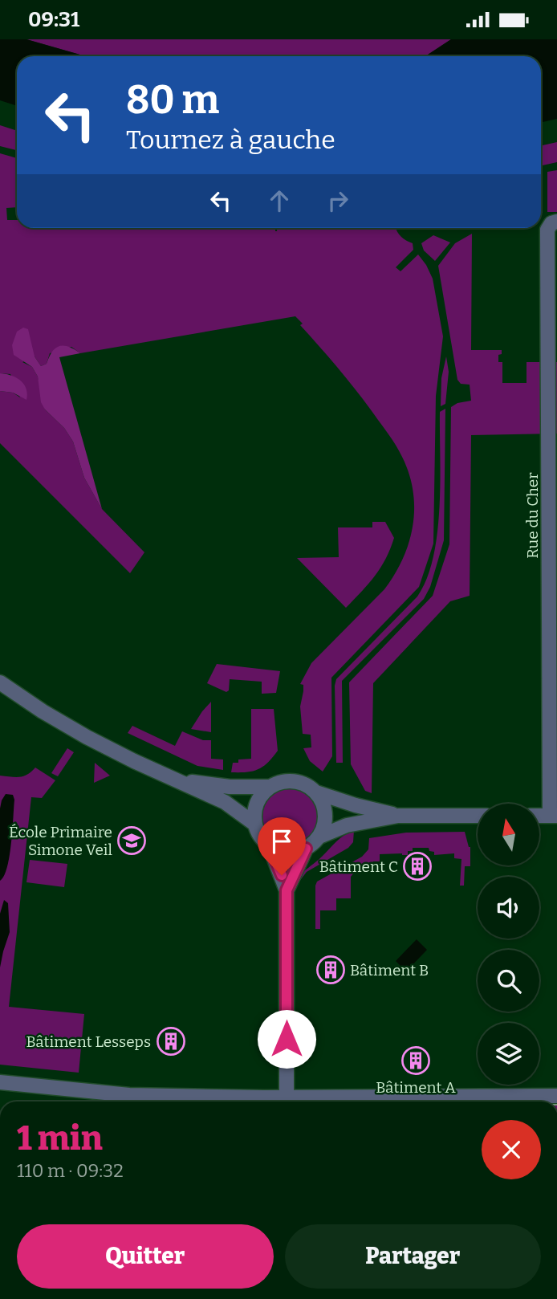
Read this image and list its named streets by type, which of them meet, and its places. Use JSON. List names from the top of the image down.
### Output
{
  "streets": {
    "street": ["Rue du Cher"]
  },
  "places": {
    "school or university": ["École Primaire Simone Veil"],
    "building": [
      "Bâtiment C",
      "Bâtiment B",
      "Bâtiment Lesseps",
      "Bâtiment A"
    ]
  },
  "north": "top",
  "page": {
    "status": "09:31",
    "turn": ["80 m", "Tournez à gauche"],
    "heading": ["1 min", "110 m · 09:32"],
    "buttons": ["Quitter", "Partager"]
  }
}
